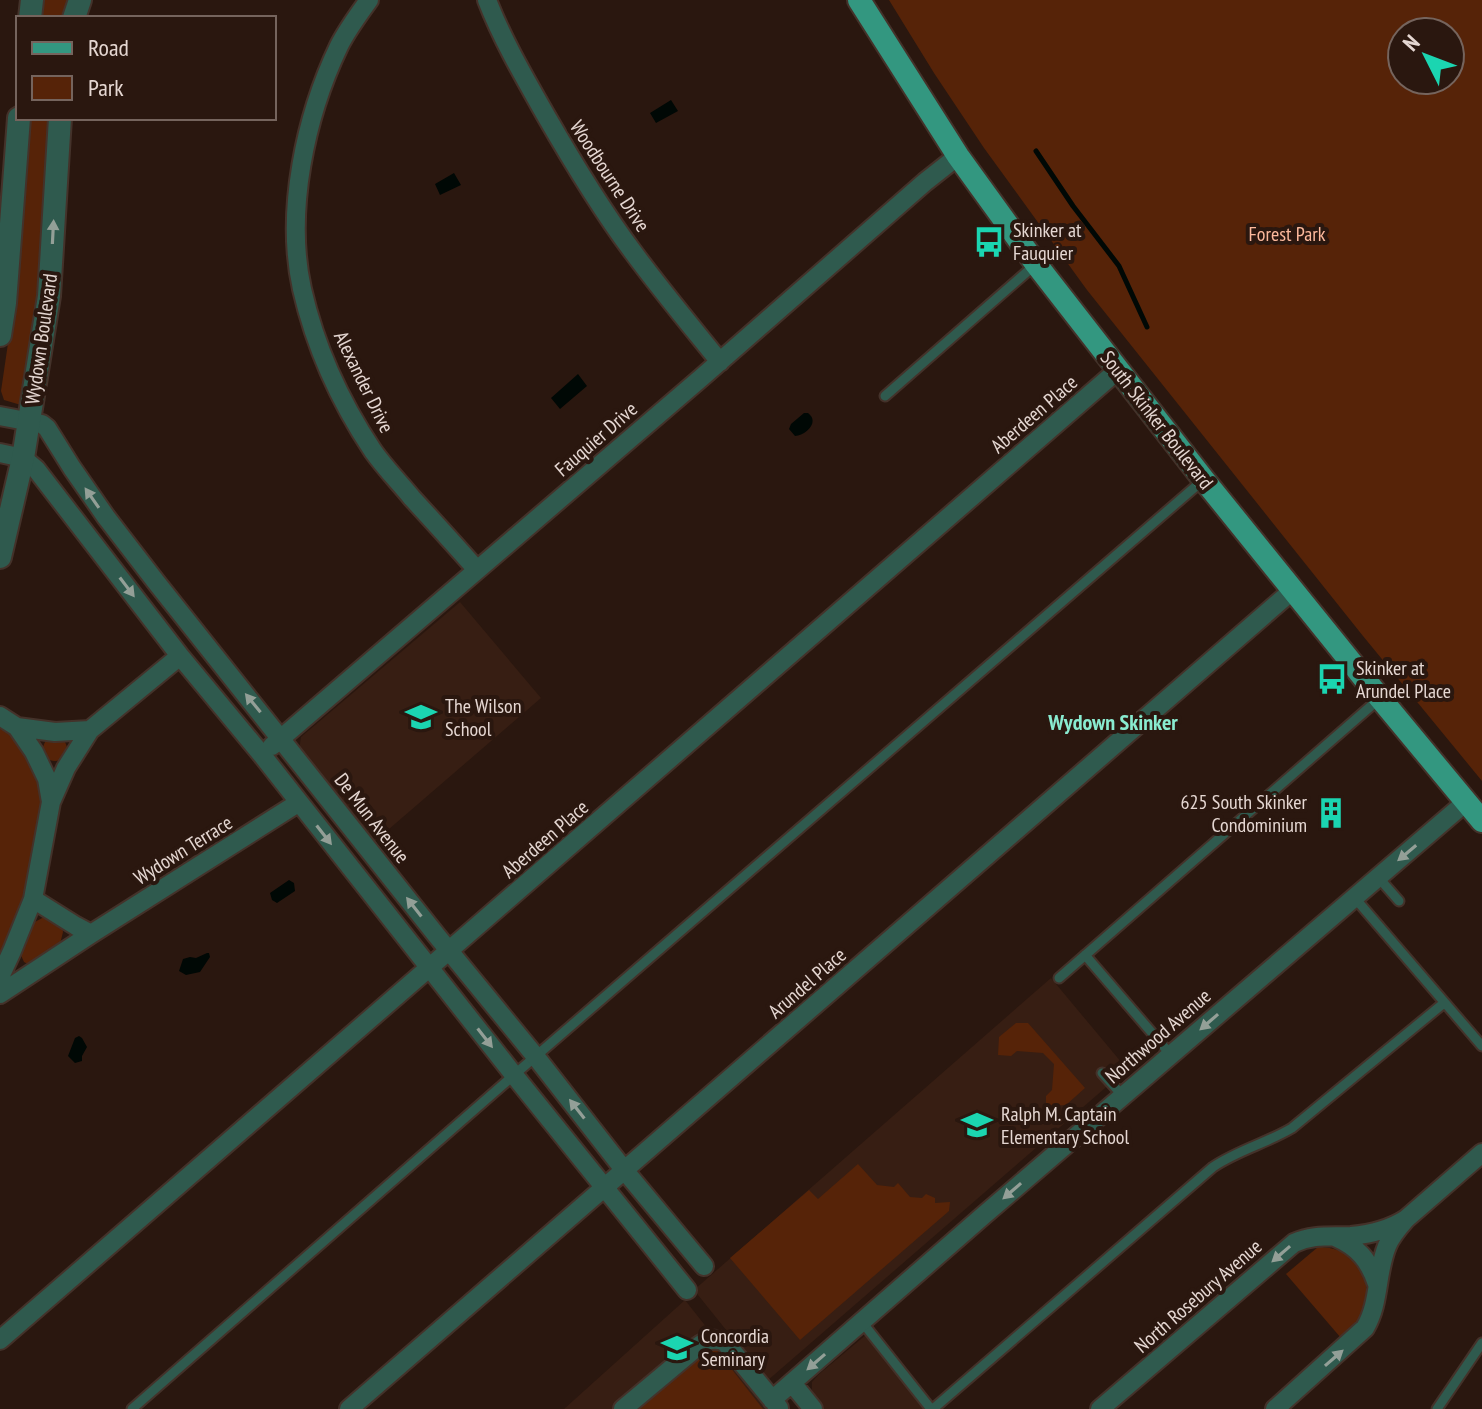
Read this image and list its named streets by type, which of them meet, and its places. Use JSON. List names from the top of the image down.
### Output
{
  "streets": {
    "main road": ["South Skinker Boulevard"],
    "street": [
      "Woodbourne Drive",
      "Wydown Boulevard",
      "Alexander Drive",
      "Aberdeen Place",
      "Fauquier Drive",
      "De Mun Avenue",
      "Wydown Terrace",
      "Arundel Place",
      "Northwood Avenue",
      "North Rosebury Avenue"
    ]
  },
  "crossings": [
    ["Woodbourne Drive", "Fauquier Drive"],
    ["Wydown Boulevard", "De Mun Avenue"],
    ["Alexander Drive", "Fauquier Drive"],
    ["Aberdeen Place", "South Skinker Boulevard"],
    ["Aberdeen Place", "De Mun Avenue"],
    ["South Skinker Boulevard", "Fauquier Drive"],
    ["South Skinker Boulevard", "Arundel Place"],
    ["South Skinker Boulevard", "Northwood Avenue"],
    ["Fauquier Drive", "De Mun Avenue"],
    ["De Mun Avenue", "Arundel Place"]
  ],
  "one_way": ["Northwood Avenue", "North Rosebury Avenue"],
  "districts": ["Wydown Skinker"],
  "parks": ["Forest Park"],
  "places": {
    "bus stop": ["Skinker at Fauquier", "Skinker at Arundel Place"],
    "school or university": ["The Wilson School", "Ralph M. Captain Elementary School", "Concordia Seminary"],
    "building": ["625 South Skinker Condominium"]
  },
  "legend": ["Road", "Park"],
  "north": "top left"
}
